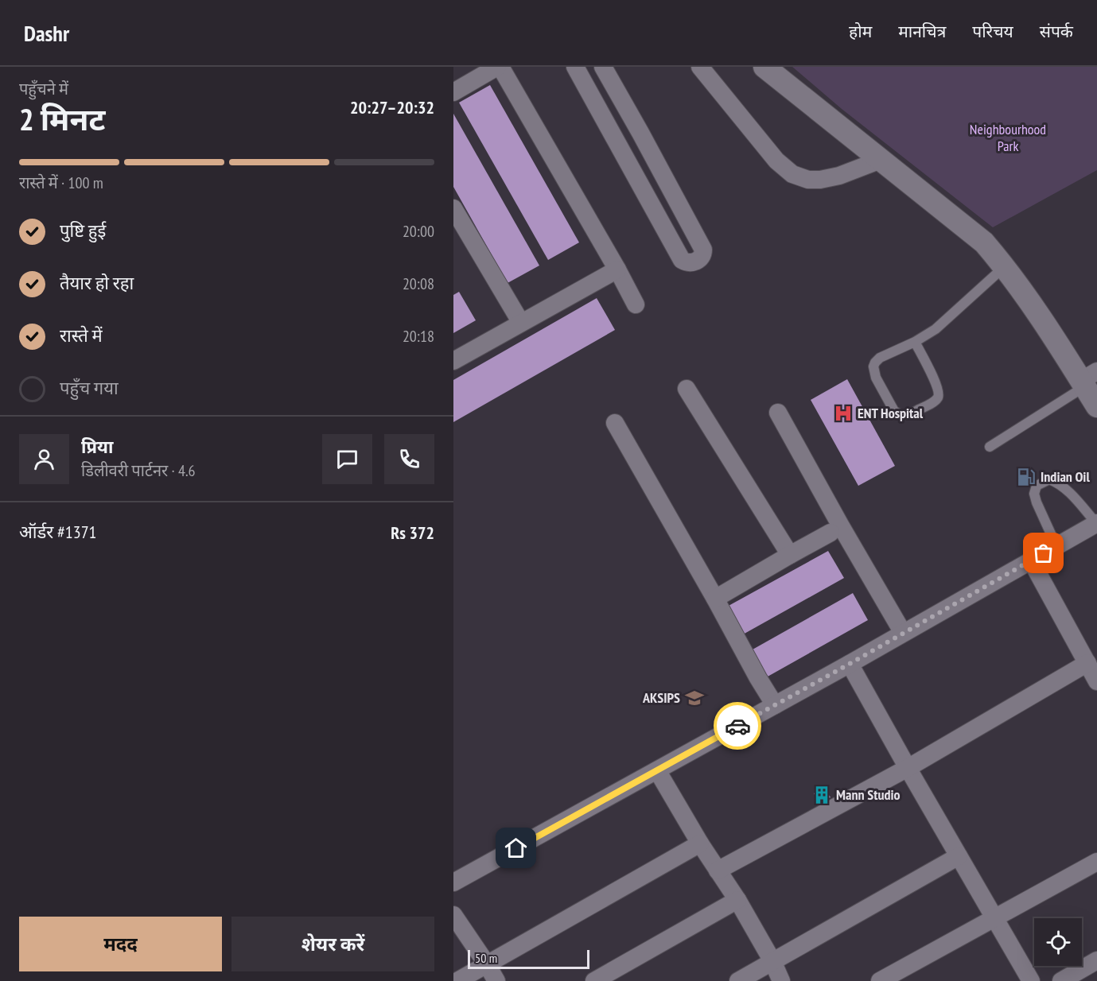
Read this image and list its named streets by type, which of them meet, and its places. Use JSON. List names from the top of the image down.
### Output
{
  "parks": ["Neighbourhood Park"],
  "places": {
    "hospital": ["ENT Hospital"],
    "fuel station": ["Indian Oil"],
    "school or university": ["AKSIPS"],
    "building": ["Mann Studio"]
  },
  "scale_bar": "50 m",
  "page": {
    "header": "Dashr",
    "nav": [
      "होम",
      "मानचित्र",
      "परिचय",
      "संपर्क"
    ],
    "heading": ["2 मिनट", "पहुँचने में", "20:27–20:32"],
    "panel": [
      "प्रिया",
      "डिलीवरी पार्टनर · 4.6",
      "ऑर्डर #1371",
      "Rs 372"
    ],
    "bar": "रास्ते में · 100 m",
    "list": [
      ["पुष्टि हुई", "20:00"],
      ["तैयार हो रहा", "20:08"],
      ["रास्ते में", "20:18"],
      "पहुँच गया"
    ],
    "buttons": ["मदद", "शेयर करें"],
    "scale": "50 m"
  }
}
